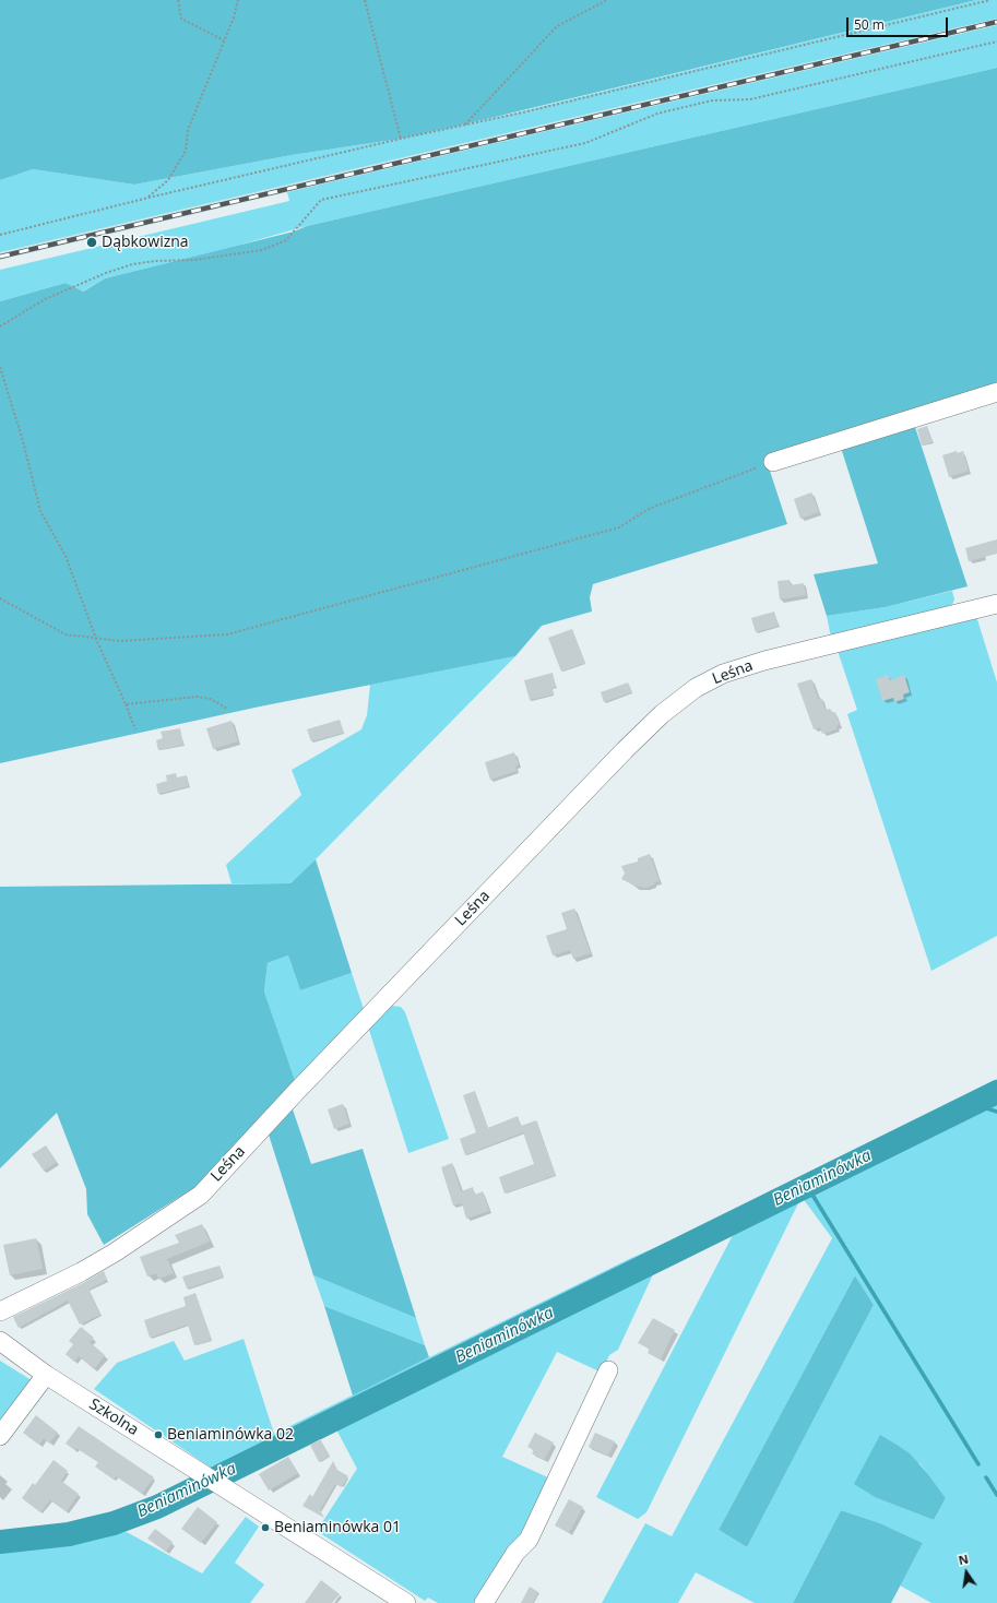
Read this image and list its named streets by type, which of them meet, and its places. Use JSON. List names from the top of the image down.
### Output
{
  "streets": {
    "street": ["Leśna", "Szkolna"]
  },
  "water": ["Beniaminówka"],
  "places": ["Dąbkowizna", "Beniaminówka 02", "Beniaminówka 01"],
  "scale_bar": "50 m",
  "north": "top"
}
